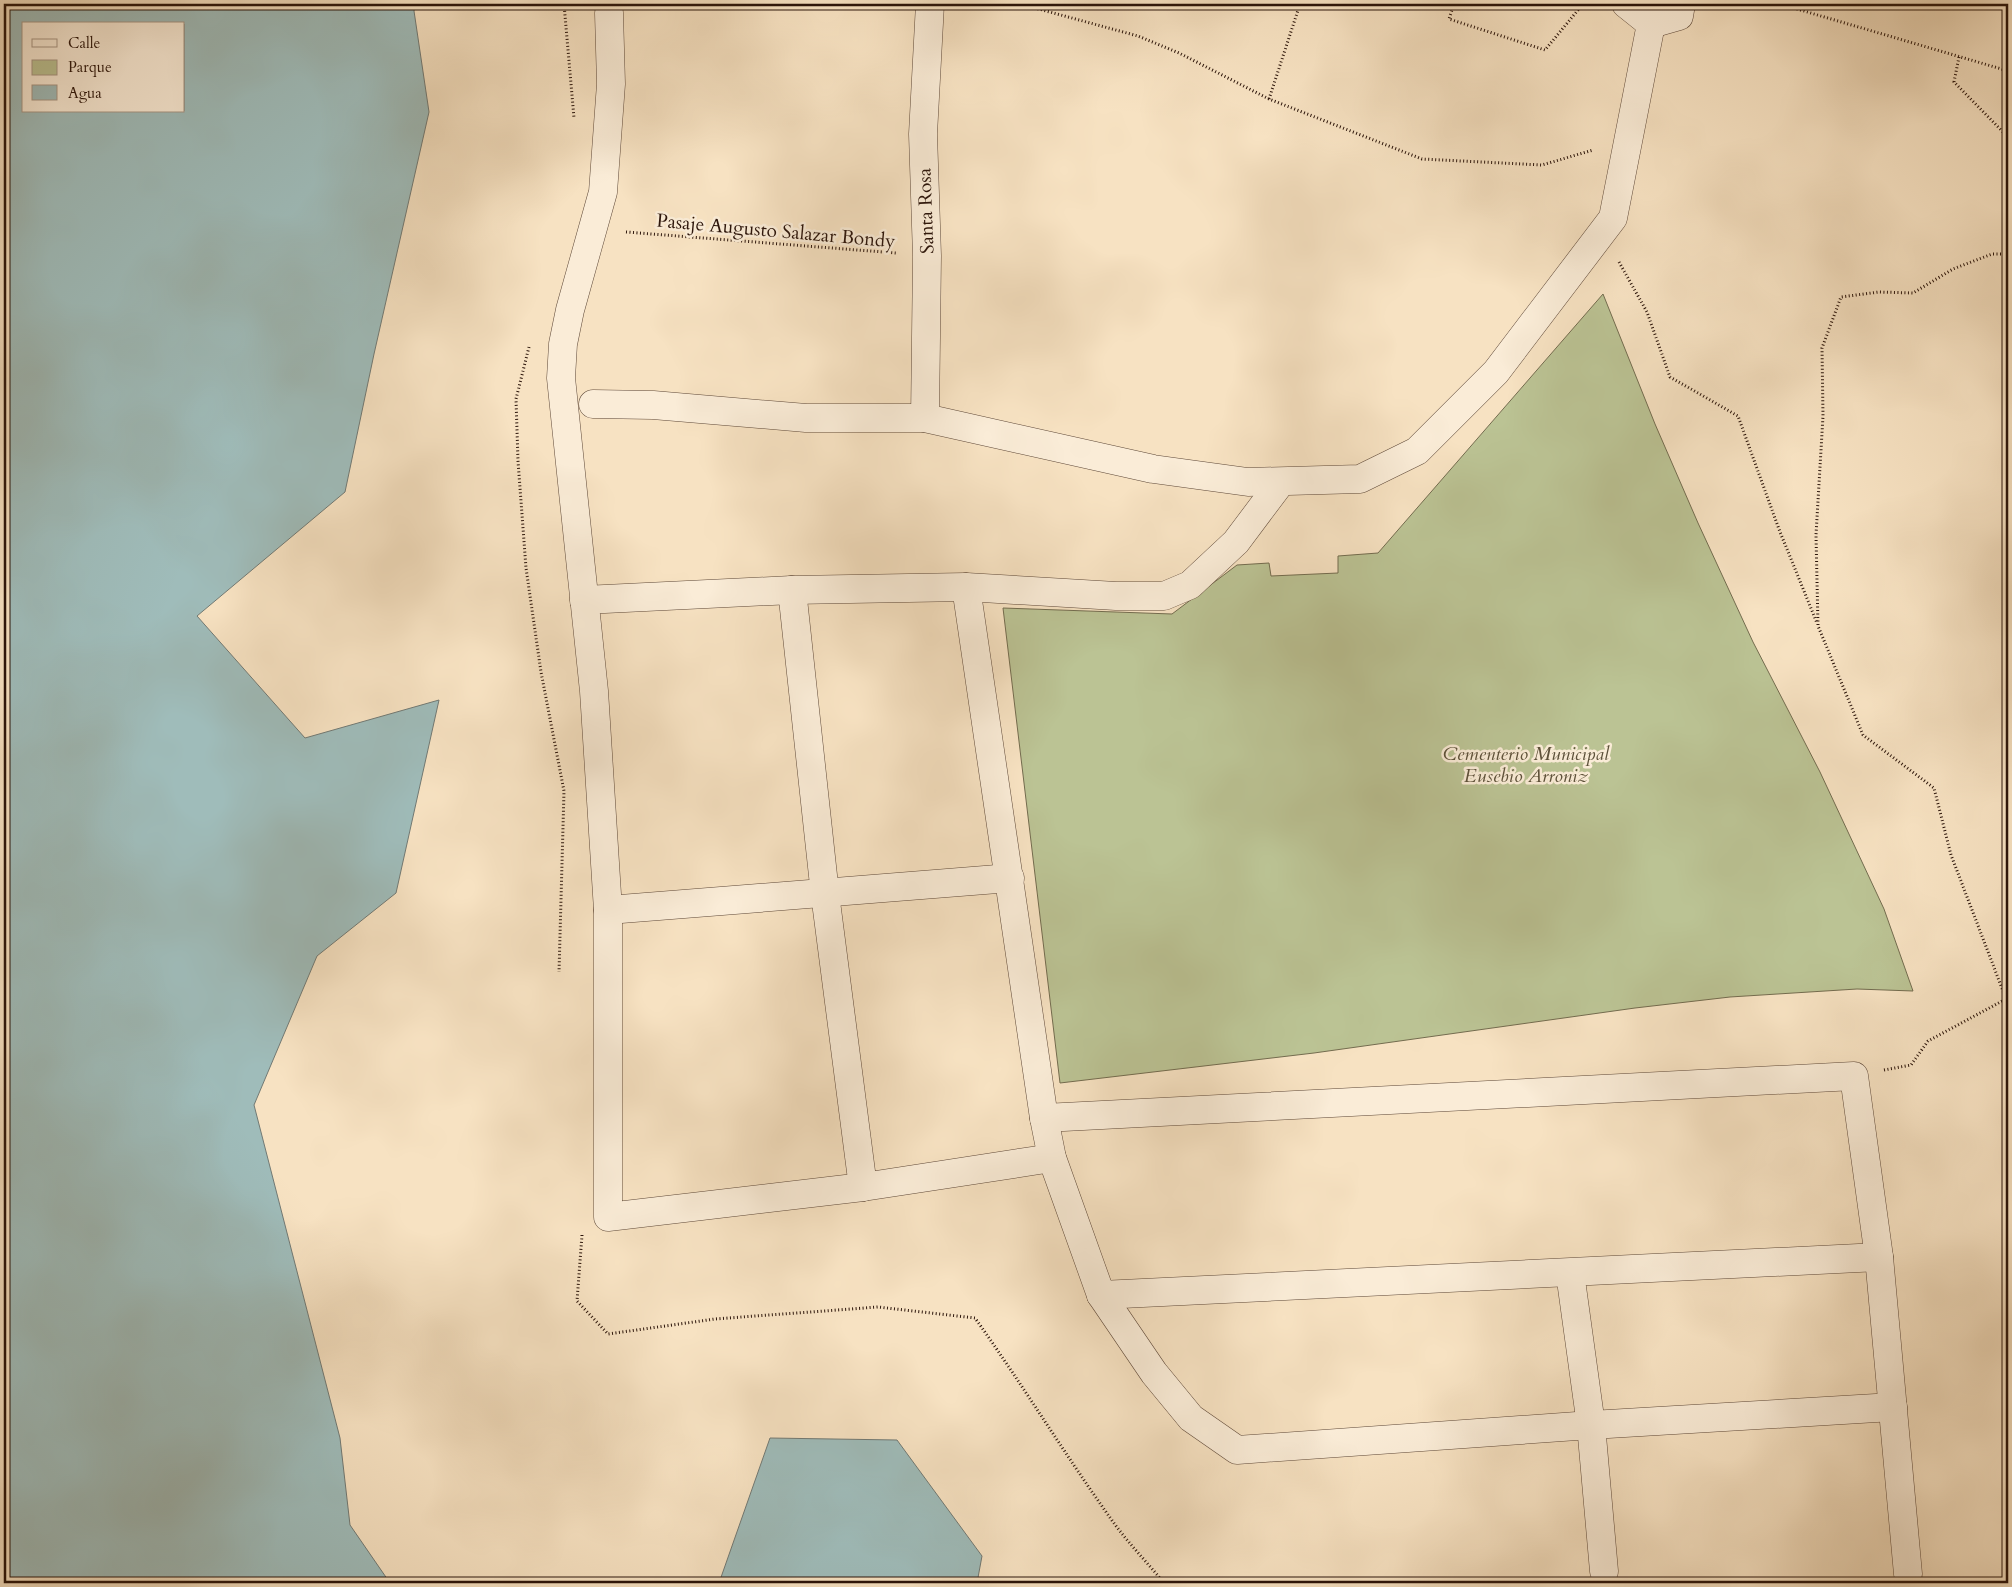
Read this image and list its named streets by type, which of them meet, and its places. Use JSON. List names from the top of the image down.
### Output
{
  "streets": {
    "street": ["Santa Rosa"],
    "path": ["Pasaje Augusto Salazar Bondy"]
  },
  "crossings": [
    ["Santa Rosa", "Pasaje Augusto Salazar Bondy"]
  ],
  "parks": ["Cementerio Municipal Eusebio Arroniz"],
  "legend": ["Calle", "Parque", "Agua"]
}
